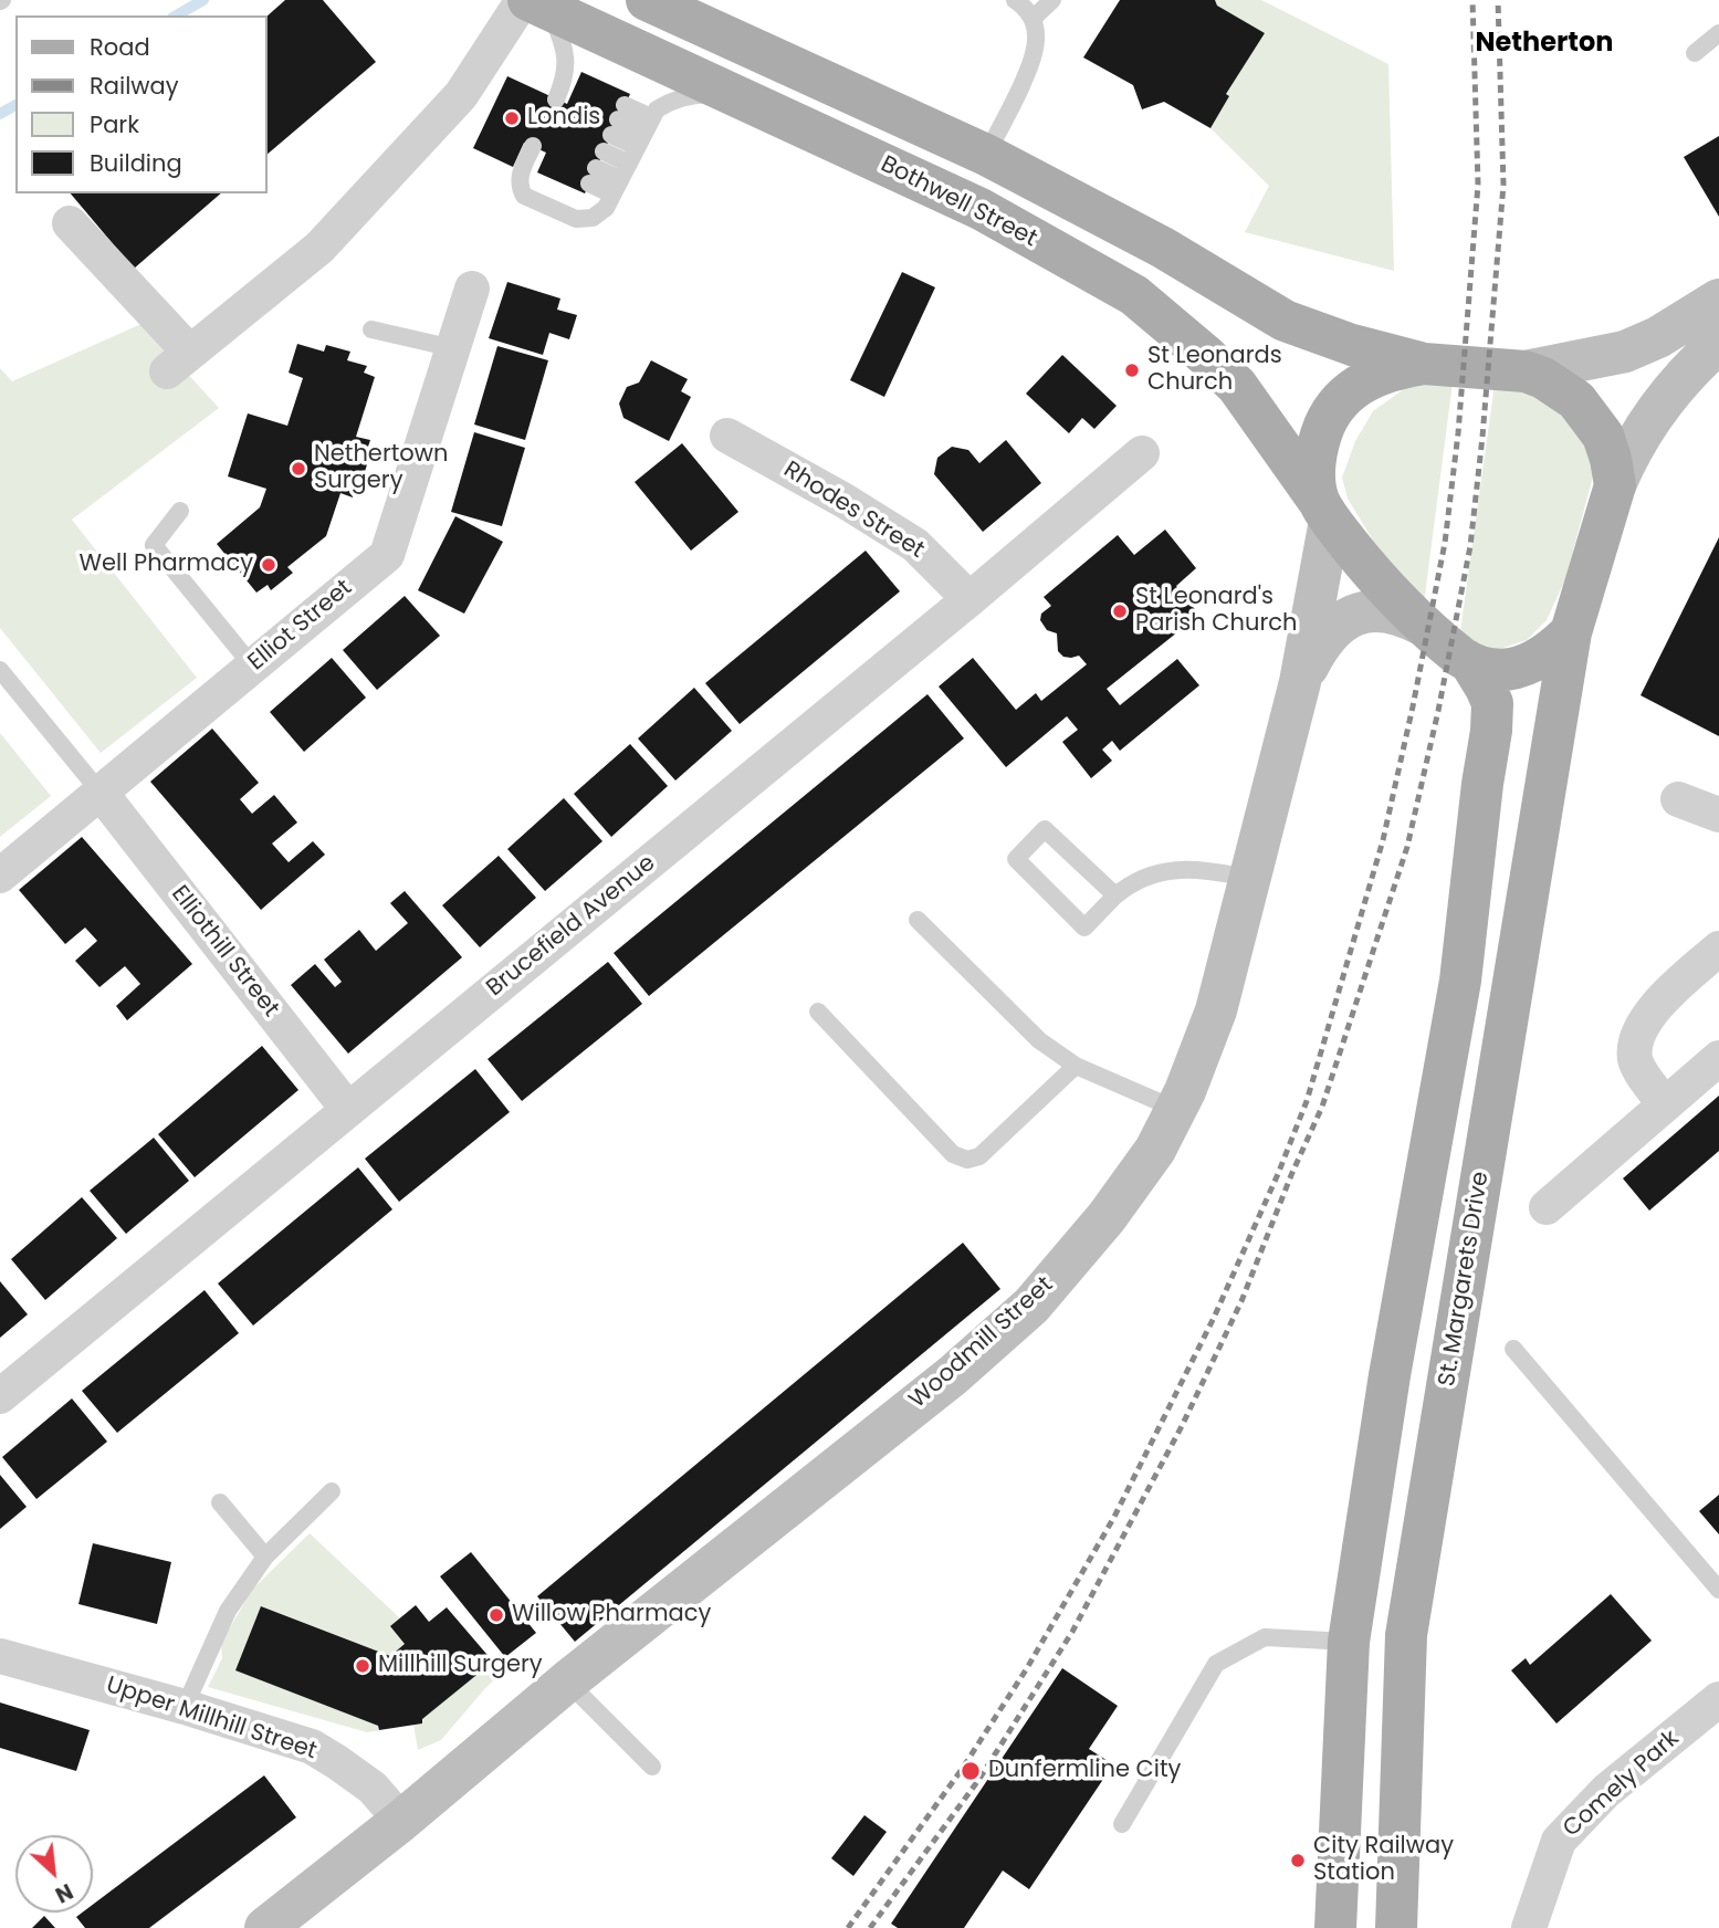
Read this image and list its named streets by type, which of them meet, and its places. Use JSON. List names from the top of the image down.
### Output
{
  "streets": {
    "main road": ["Bothwell Street", "St. Margarets Drive"],
    "street": [
      "Rhodes Street",
      "Elliot Street",
      "Brucefield Avenue",
      "Elliothill Street",
      "Woodmill Street",
      "Upper Millhill Street",
      "Comely Park"
    ]
  },
  "crossings": [
    ["Bothwell Street", "Woodmill Street"],
    ["Rhodes Street", "Brucefield Avenue"],
    ["Elliot Street", "Elliothill Street"],
    ["Brucefield Avenue", "Elliothill Street"],
    ["Woodmill Street", "Upper Millhill Street"]
  ],
  "districts": ["Netherton"],
  "places": [
    "Londis",
    "St Leonards Church",
    "Nethertown Surgery",
    "Well Pharmacy",
    "St Leonard's Parish Church",
    "Willow Pharmacy",
    "Millhill Surgery",
    "Dunfermline City",
    "City Railway Station"
  ],
  "legend": [
    "Road",
    "Railway",
    "Park",
    "Building"
  ],
  "north": "bottom right"
}
